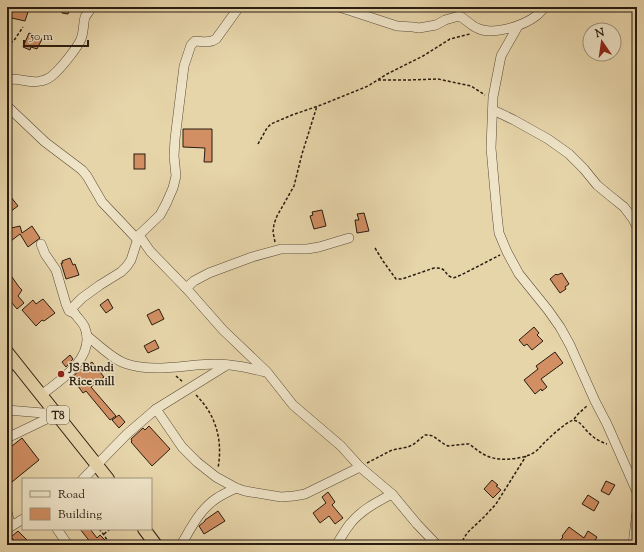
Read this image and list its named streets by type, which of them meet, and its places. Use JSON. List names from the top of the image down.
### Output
{
  "streets": {
    "highway": ["T8"]
  },
  "places": ["JS Bundi Rice mill"],
  "legend": ["Road", "Building"],
  "scale_bar": "50 m",
  "north": "top"
}
